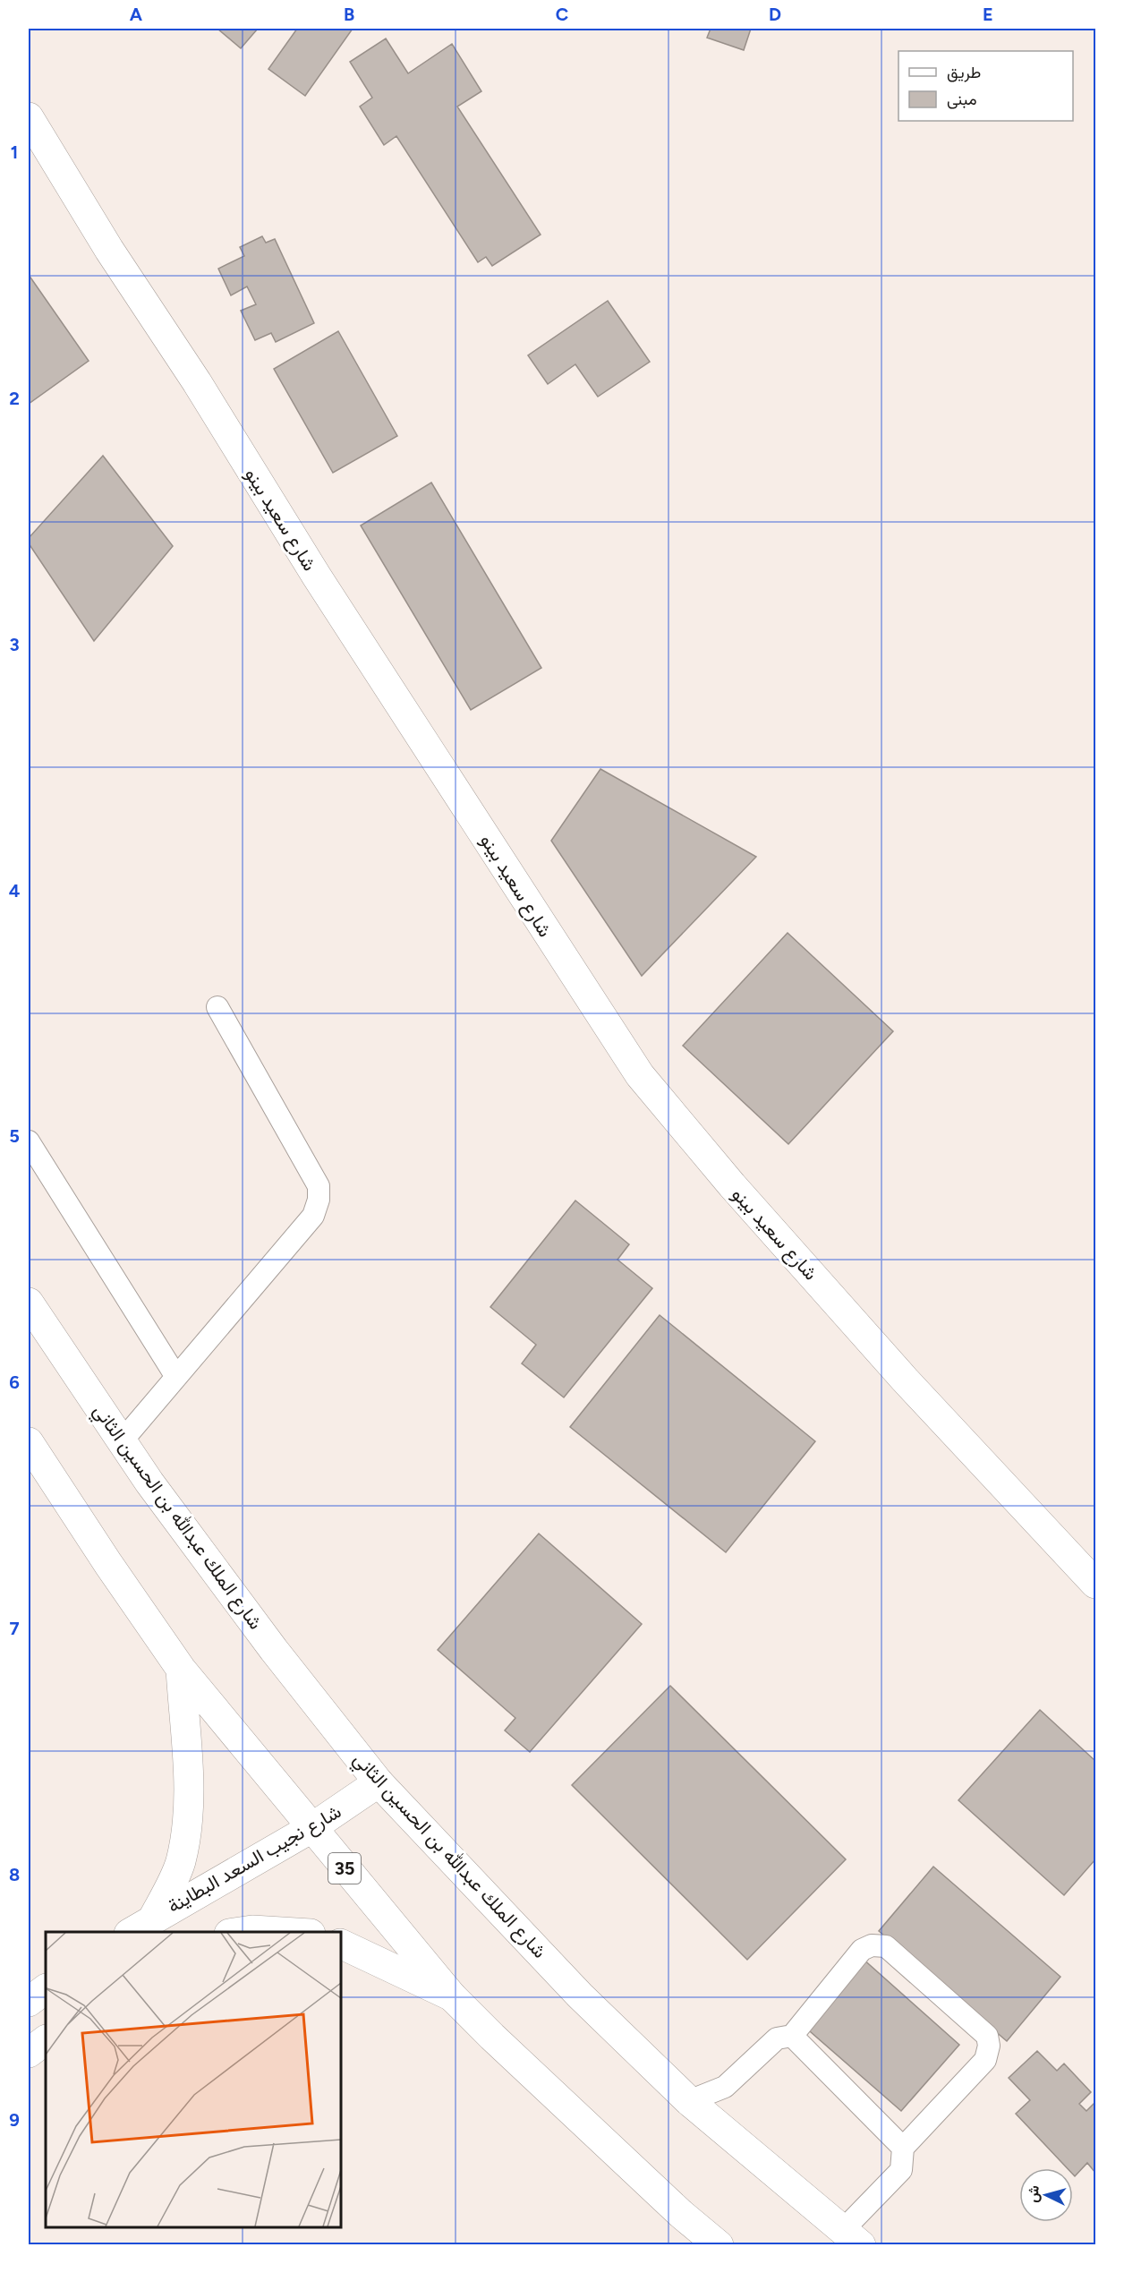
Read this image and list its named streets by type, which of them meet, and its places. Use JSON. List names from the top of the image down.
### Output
{
  "streets": {
    "main road": [
      "شارع سعيد بينو",
      "شارع الملك عبدالله بن الحسين الثاني",
      "شارع نجيب السعد البطاينة",
      "35"
    ]
  },
  "crossings": [
    ["شارع الملك عبدالله بن الحسين الثاني", "شارع نجيب السعد البطاينة"],
    ["شارع نجيب السعد البطاينة", "35"]
  ],
  "legend": ["طريق", "مبنى"],
  "north": "left",
  "grid": {
    "columns": [
      "A",
      "B",
      "C",
      "D",
      "E"
    ],
    "rows": [
      "1",
      "2",
      "3",
      "4",
      "5",
      "6",
      "7",
      "8",
      "9"
    ]
  }
}
